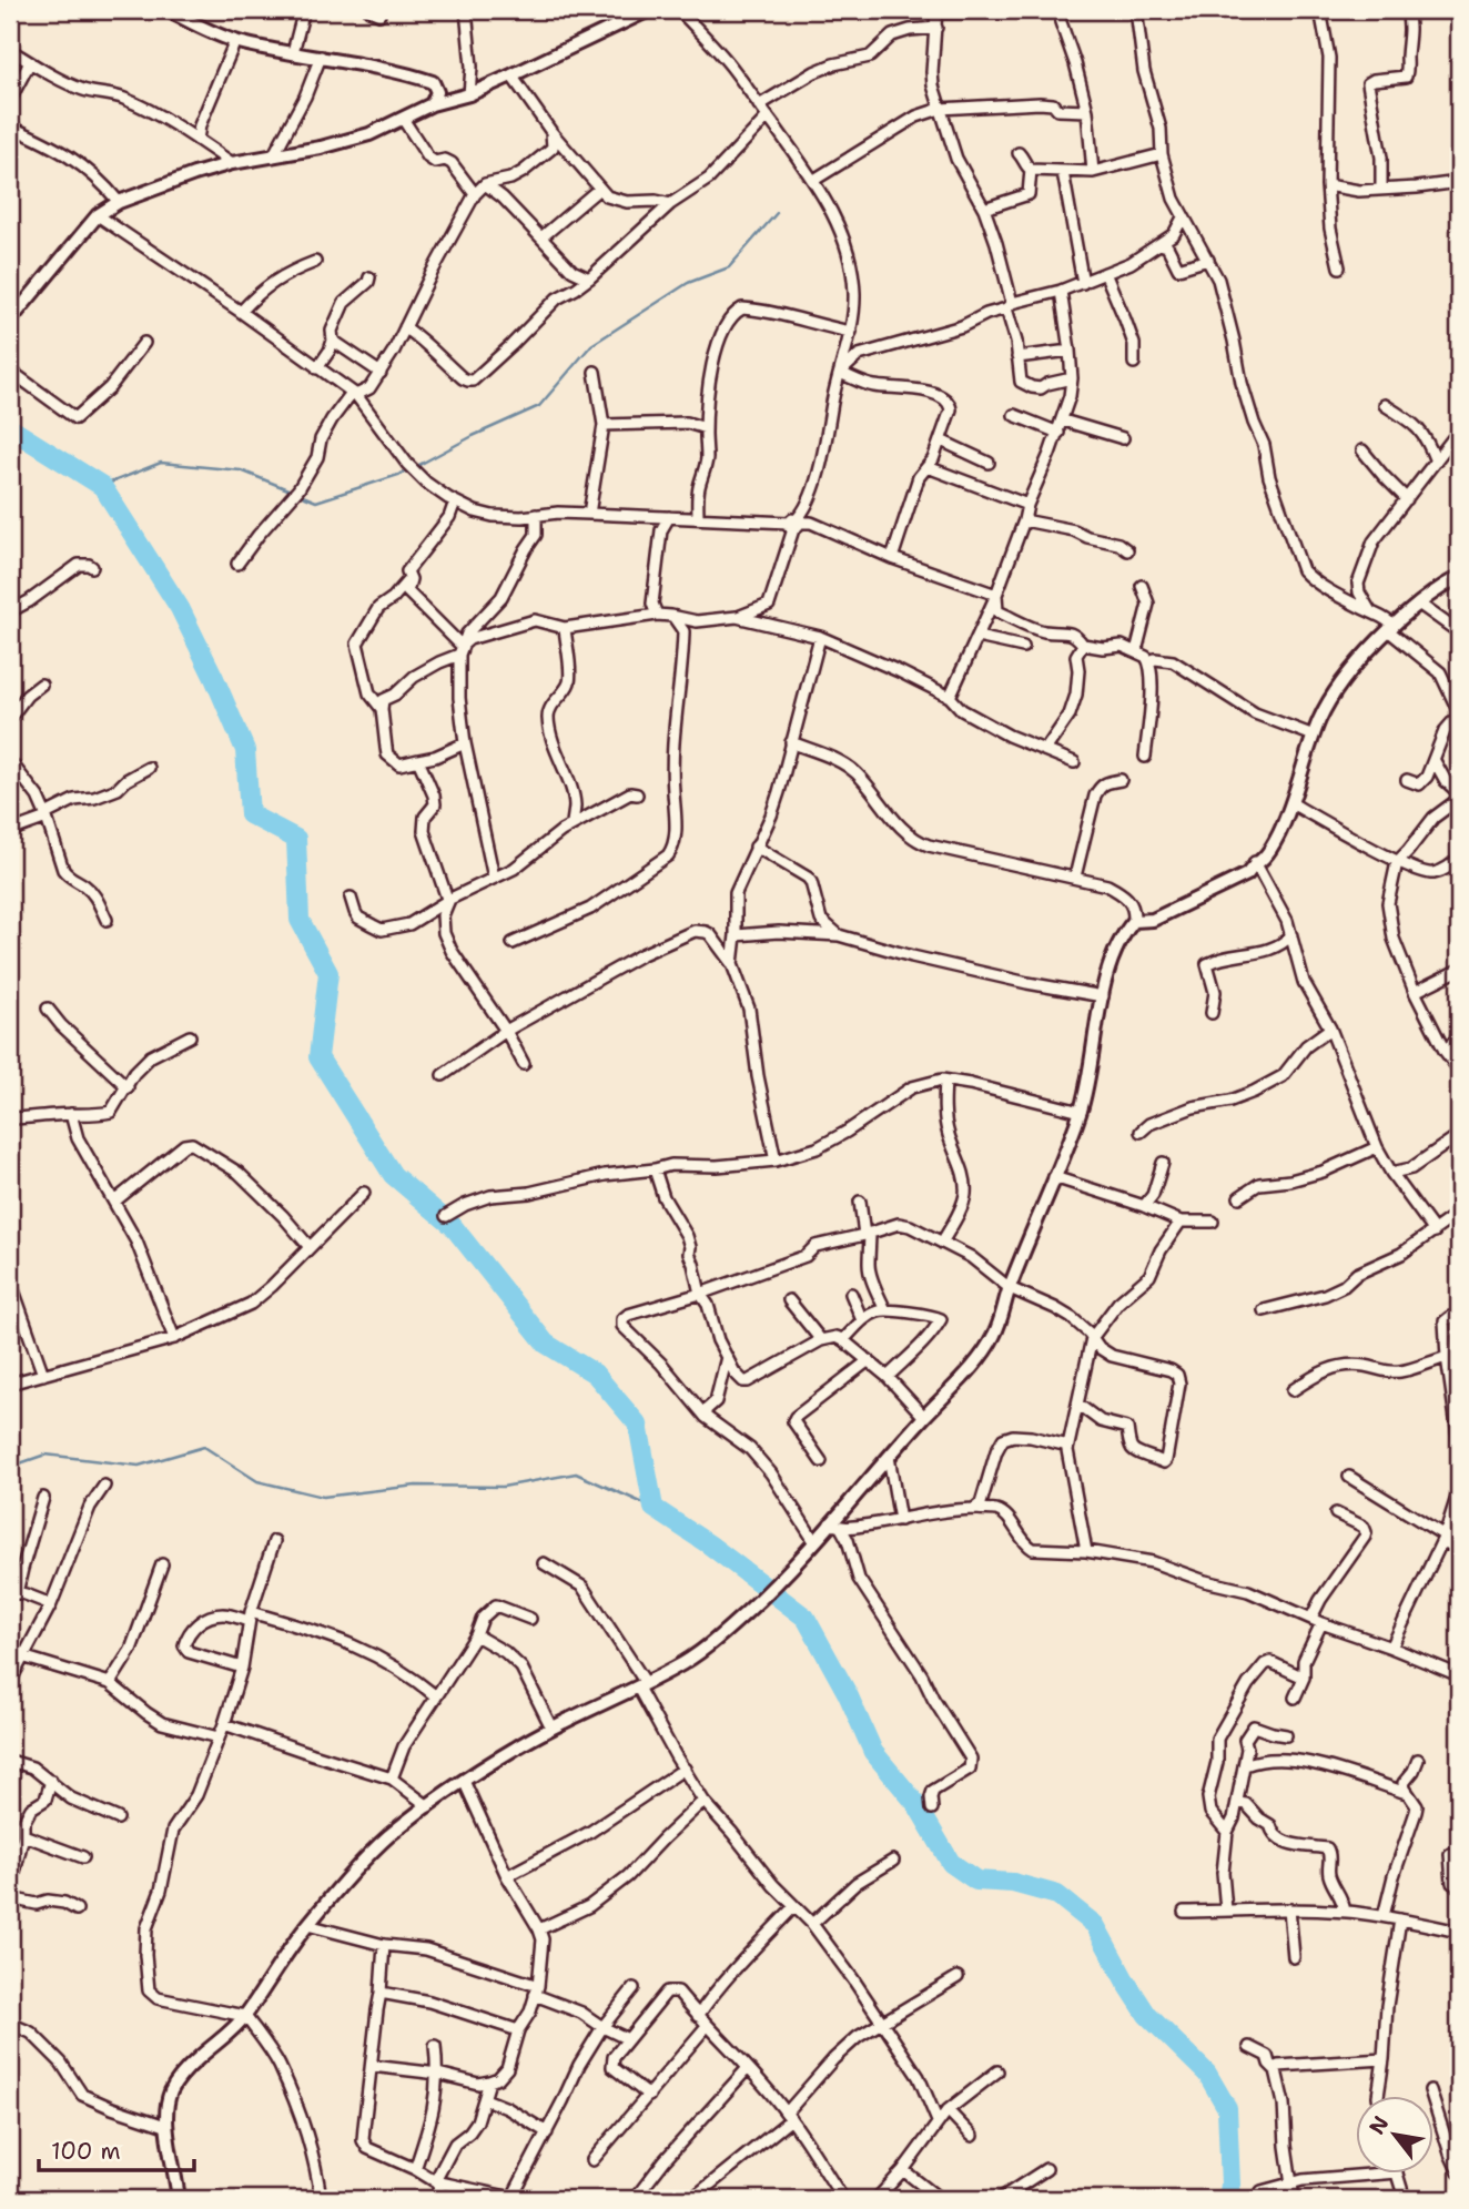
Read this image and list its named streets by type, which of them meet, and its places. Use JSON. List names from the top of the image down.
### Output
{
  "scale_bar": "100 m",
  "north": "top left"
}
